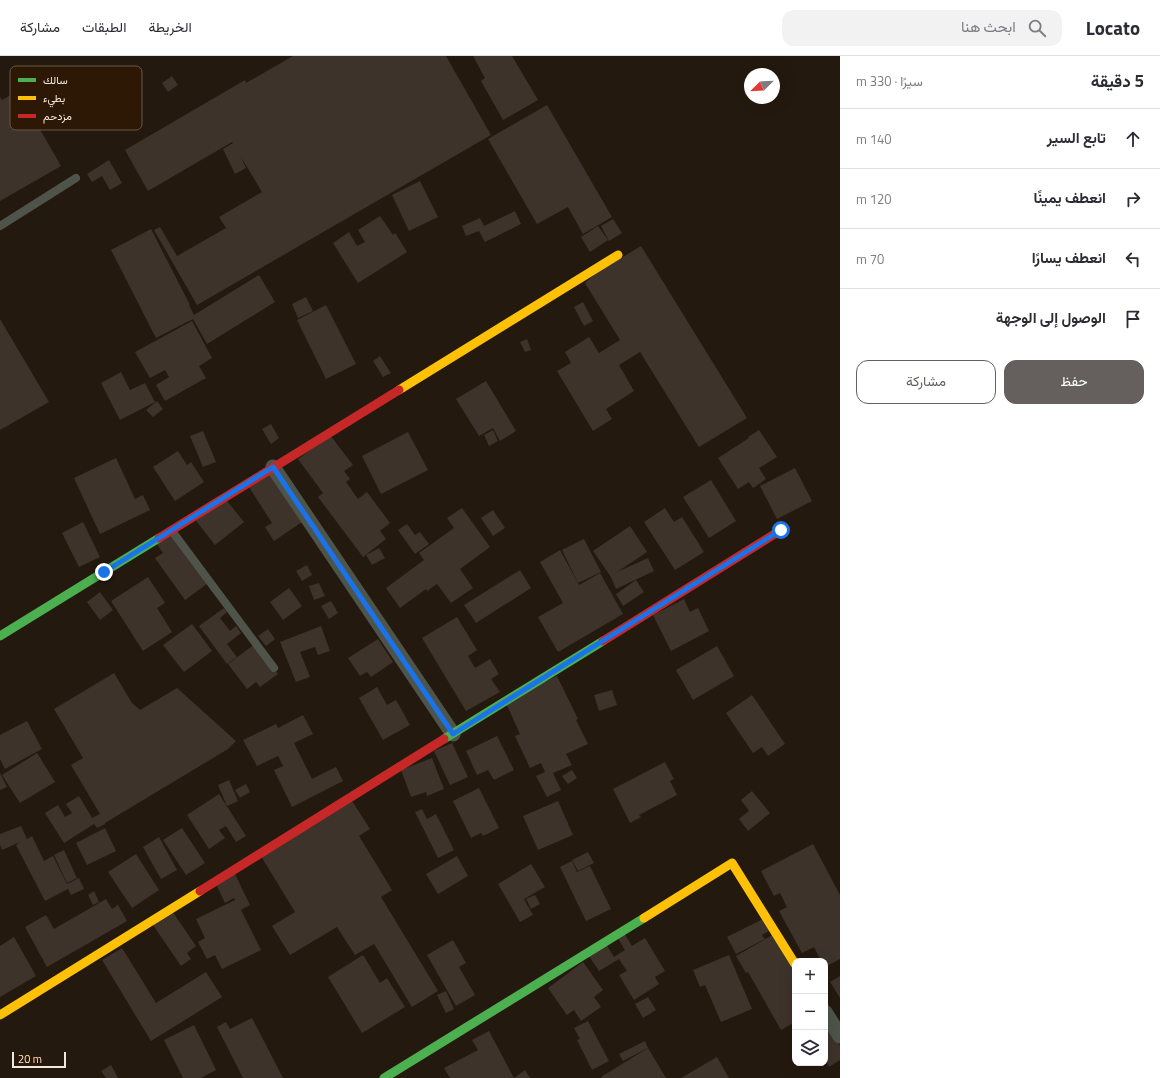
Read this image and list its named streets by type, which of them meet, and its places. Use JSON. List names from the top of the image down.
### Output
{
  "legend": ["سالك", "بطيء", "مزدحم"],
  "scale_bar": "20 m",
  "north": "bottom left",
  "page": {
    "header": "Locato",
    "search": "ابحث هنا",
    "nav": ["الخريطة", "الطبقات", "مشاركة"],
    "heading": ["5 دقيقة", "سيرًا · 330 m"],
    "list": [
      ["تابع السير", "140 m"],
      ["انعطف يمينًا", "120 m"],
      ["انعطف يسارًا", "70 m"],
      "الوصول إلى الوجهة"
    ],
    "buttons": ["حفظ", "مشاركة"],
    "map_buttons": ["+", "−"],
    "scale": "20 m"
  }
}
